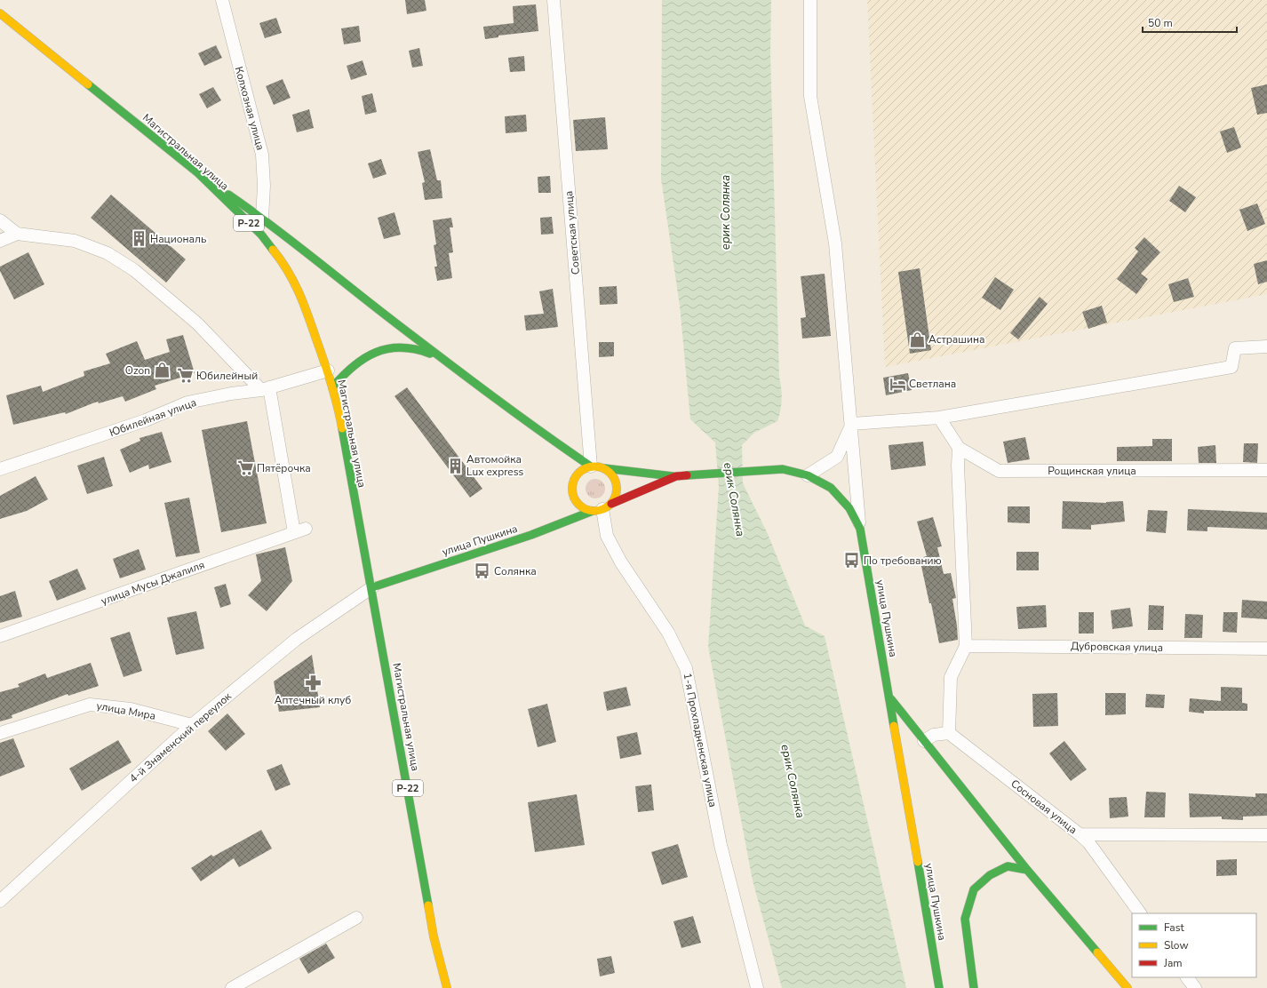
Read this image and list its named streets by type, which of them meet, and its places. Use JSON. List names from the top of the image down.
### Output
{
  "streets": {
    "main road": ["Магистральная улица", "Р-22", "улица Пушкина"],
    "street": [
      "Колхозная улица",
      "Советская улица",
      "Юбилейная улица",
      "Рощинская улица",
      "улица Мусы Джалиля",
      "Дубровская улица",
      "улица Мира",
      "4-й Знаменский переулок",
      "1-я Прохладненская улица",
      "Сосновая улица"
    ]
  },
  "crossings": [
    ["Магистральная улица", "Юбилейная улица"],
    ["Магистральная улица", "улица Пушкина"],
    ["Магистральная улица", "4-й Знаменский переулок"],
    ["Советская улица", "улица Пушкина"],
    ["Советская улица", "1-я Прохладненская улица"],
    ["улица Пушкина", "4-й Знаменский переулок"],
    ["улица Пушкина", "1-я Прохладненская улица"],
    ["улица Мира", "4-й Знаменский переулок"]
  ],
  "water": ["ерик Солянка"],
  "places": {
    "building": ["Националь", "Автомойка Lux express"],
    "shop": ["Астрашина", "Ozon"],
    "supermarket": ["Юбилейный", "Пятёрочка"],
    "hotel": ["Светлана"],
    "bus stop": ["По требованию", "Солянка"],
    "pharmacy": ["Аптечный клуб"]
  },
  "legend": ["Fast", "Slow", "Jam"],
  "scale_bar": "50 m"
}
